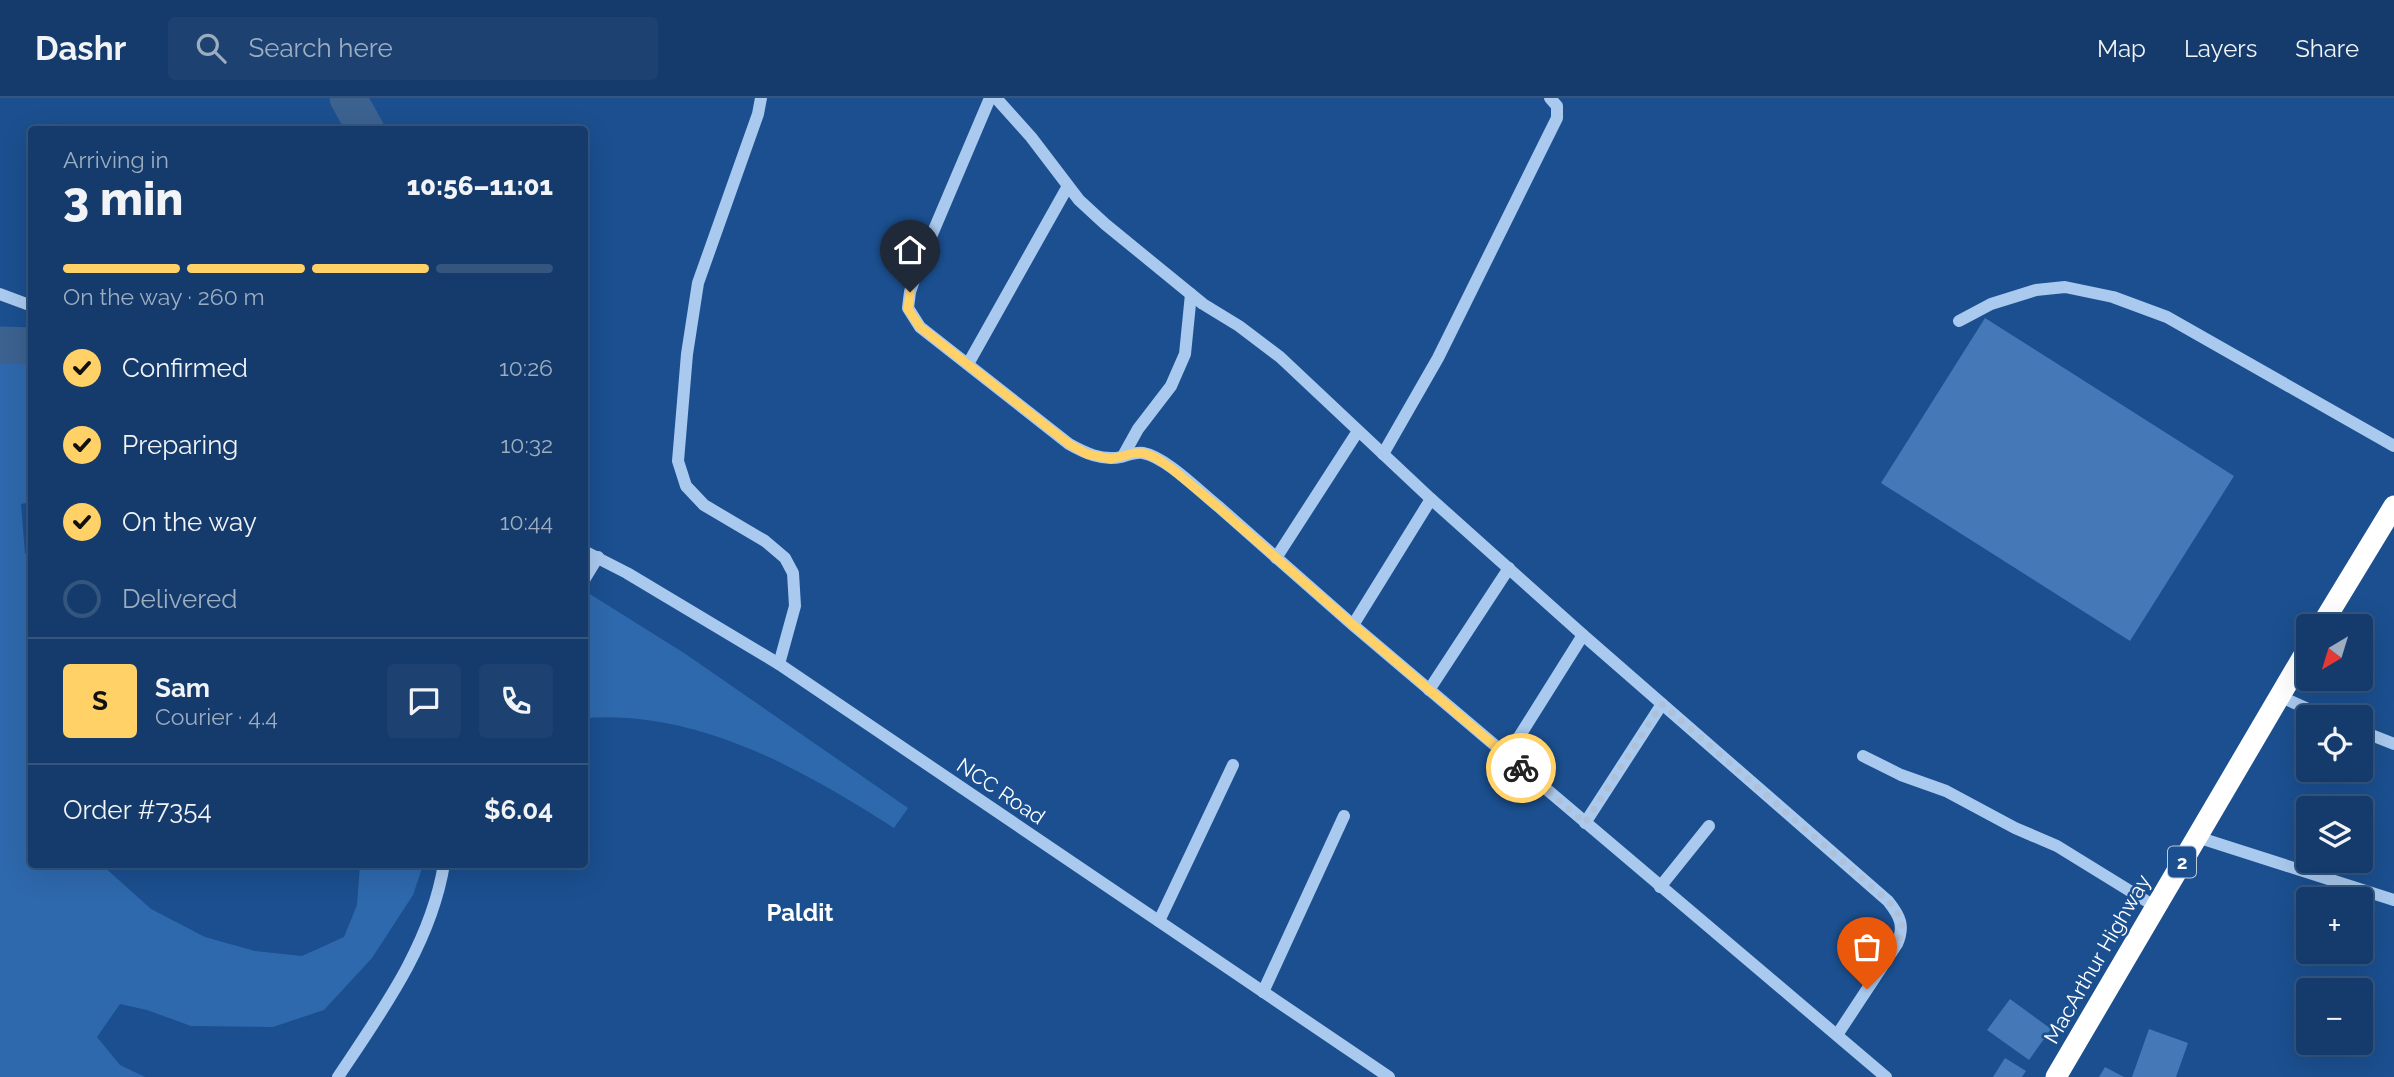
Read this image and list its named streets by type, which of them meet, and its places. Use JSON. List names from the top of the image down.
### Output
{
  "streets": {
    "highway": ["2", "MacArthur Highway"],
    "street": ["NCC Road"]
  },
  "districts": ["Paldit"],
  "north": "bottom left",
  "page": {
    "header": "Dashr",
    "search": "Search here",
    "nav": ["Map", "Layers", "Share"],
    "heading": ["3 min", "Arriving in", "10:56–11:01"],
    "panel": [
      "Sam",
      "Courier · 4.4",
      "Order #7354",
      "$6.04"
    ],
    "bar": "On the way · 260 m",
    "list": [
      ["Confirmed", "10:26"],
      ["Preparing", "10:32"],
      ["On the way", "10:44"],
      "Delivered"
    ],
    "map_buttons": ["+", "−"],
    "round": "S"
  }
}
